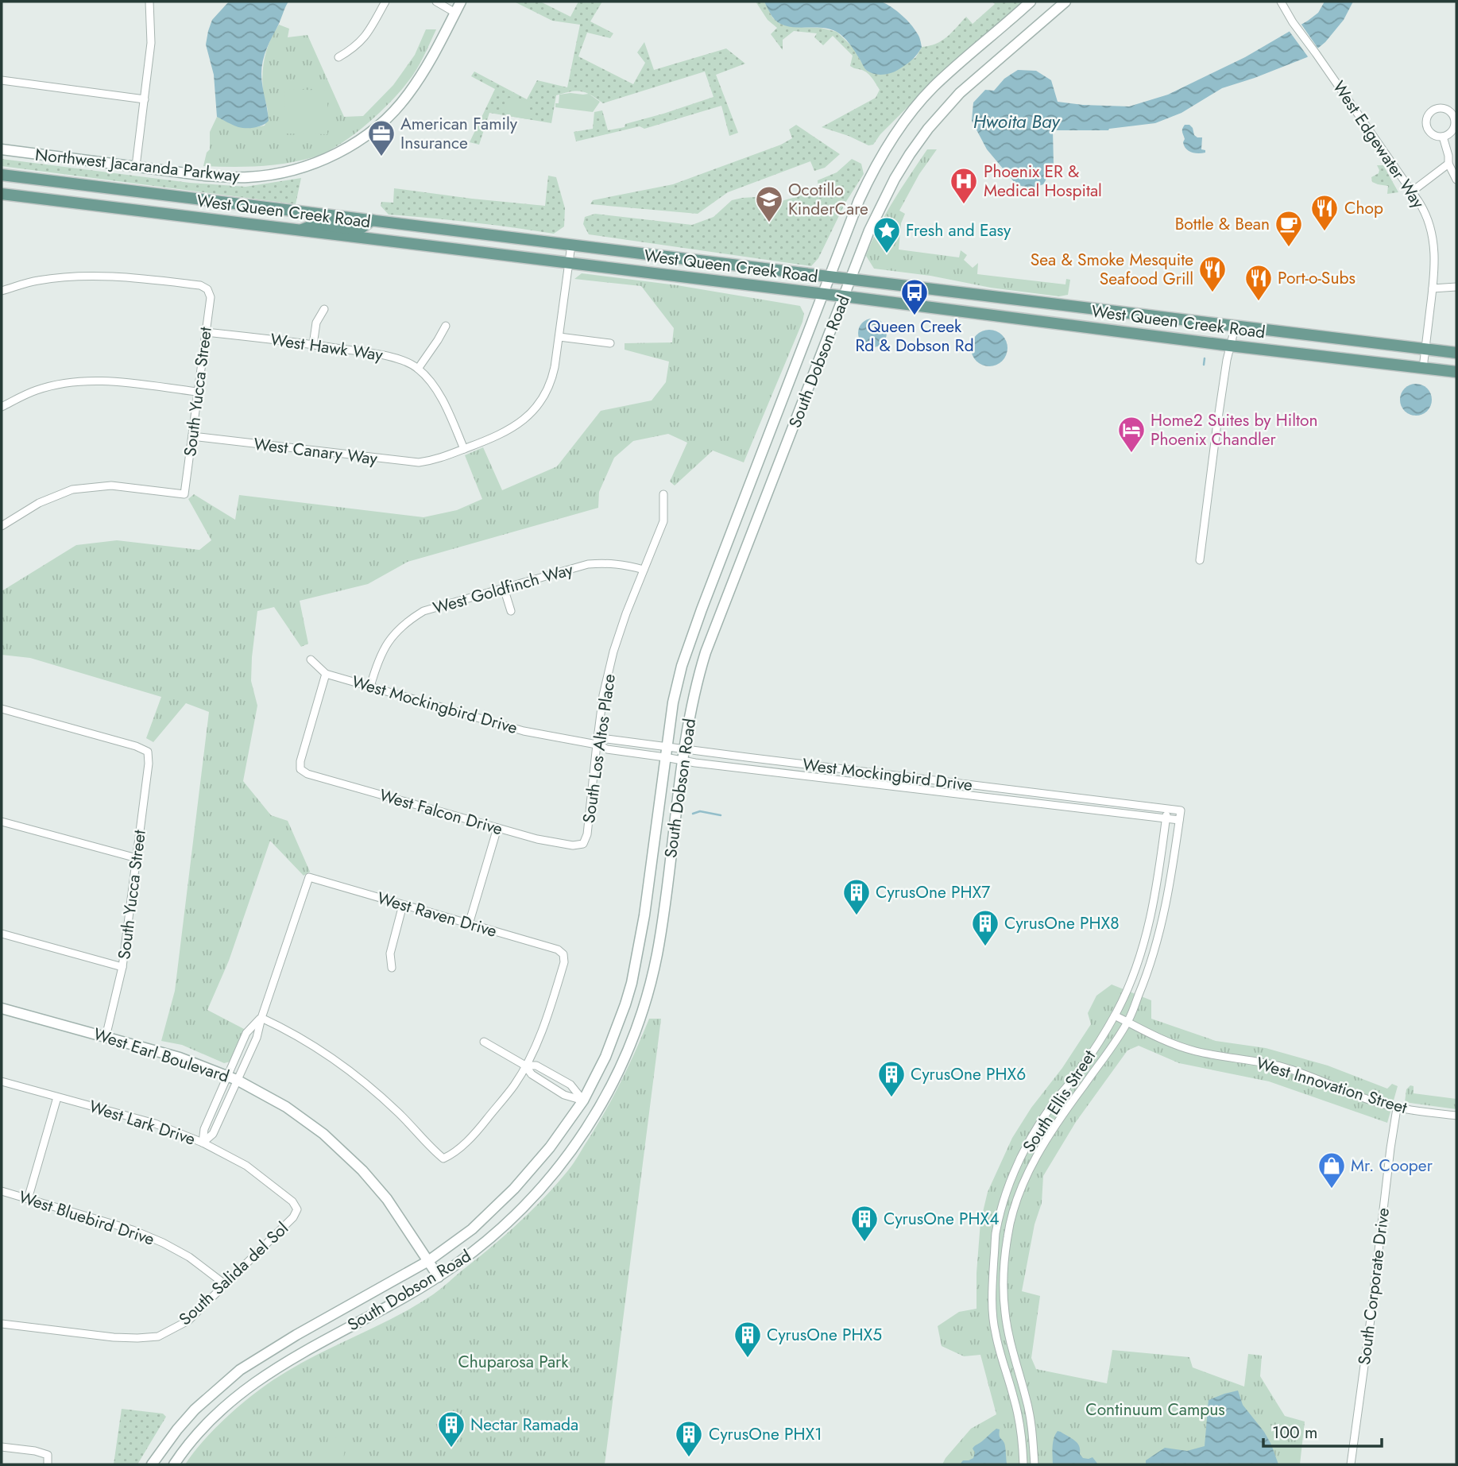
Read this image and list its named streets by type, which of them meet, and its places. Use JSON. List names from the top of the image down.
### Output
{
  "streets": {
    "main road": [
      "Northwest Jacaranda Parkway",
      "West Queen Creek Road",
      "South Dobson Road",
      "West Earl Boulevard"
    ],
    "street": [
      "West Edgewater Way",
      "West Hawk Way",
      "South Yucca Street",
      "West Canary Way",
      "West Goldfinch Way",
      "West Mockingbird Drive",
      "South Los Altos Place",
      "West Falcon Drive",
      "West Raven Drive",
      "West Innovation Street",
      "South Ellis Street",
      "West Lark Drive",
      "West Bluebird Drive",
      "South Salida del Sol",
      "South Corporate Drive"
    ]
  },
  "crossings": [
    ["West Edgewater Way", "West Queen Creek Road"],
    ["West Queen Creek Road", "South Dobson Road"],
    ["West Queen Creek Road", "West Canary Way"],
    ["West Hawk Way", "South Yucca Street"],
    ["West Hawk Way", "West Canary Way"],
    ["South Dobson Road", "West Mockingbird Drive"],
    ["South Dobson Road", "West Earl Boulevard"],
    ["South Yucca Street", "West Canary Way"],
    ["South Yucca Street", "West Earl Boulevard"],
    ["West Goldfinch Way", "West Mockingbird Drive"],
    ["West Goldfinch Way", "South Los Altos Place"],
    ["West Mockingbird Drive", "South Los Altos Place"],
    ["West Mockingbird Drive", "West Falcon Drive"],
    ["West Mockingbird Drive", "South Ellis Street"],
    ["South Los Altos Place", "West Falcon Drive"],
    ["West Innovation Street", "South Ellis Street"],
    ["West Innovation Street", "South Corporate Drive"],
    ["West Lark Drive", "South Salida del Sol"],
    ["West Bluebird Drive", "South Salida del Sol"]
  ],
  "water": ["Hwoita Bay"],
  "parks": ["Chuparosa Park", "Continuum Campus"],
  "places": {
    "office": ["American Family Insurance"],
    "hospital": ["Phoenix ER & Medical Hospital"],
    "school or university": ["Ocotillo KinderCare"],
    "restaurant": ["Chop", "Sea & Smoke Mesquite Seafood Grill", "Port-o-Subs"],
    "cafe": ["Bottle & Bean"],
    "place": ["Fresh and Easy"],
    "bus stop": ["Queen Creek Rd & Dobson Rd"],
    "hotel": ["Home2 Suites by Hilton Phoenix Chandler"],
    "building": [
      "CyrusOne PHX7",
      "CyrusOne PHX8",
      "CyrusOne PHX6",
      "CyrusOne PHX4",
      "CyrusOne PHX5",
      "Nectar Ramada",
      "CyrusOne PHX1"
    ],
    "shop": ["Mr. Cooper"]
  },
  "scale_bar": "100 m"
}
